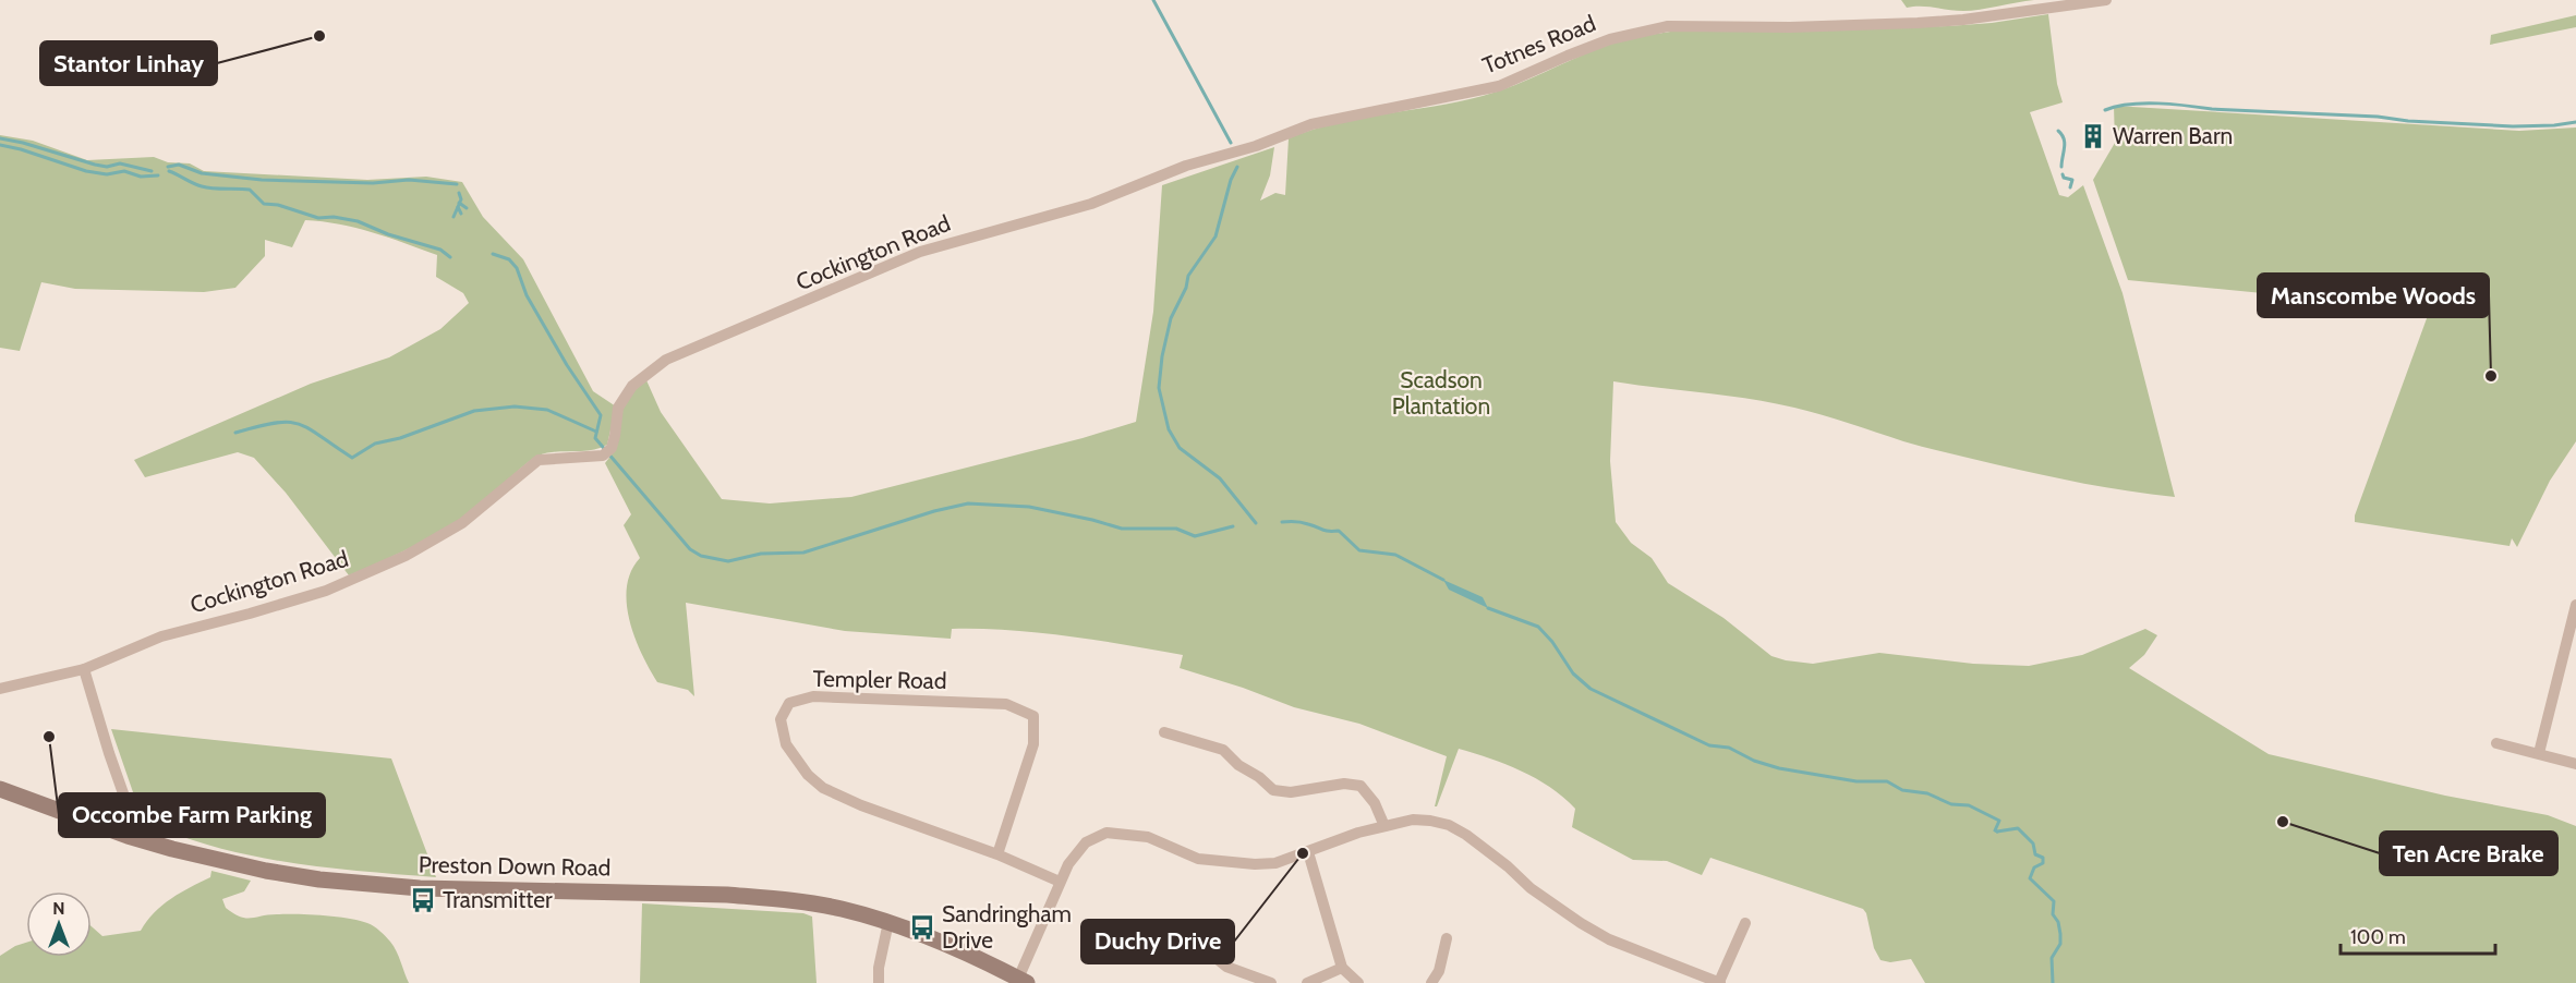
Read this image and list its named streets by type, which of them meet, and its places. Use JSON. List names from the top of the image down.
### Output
{
  "streets": {
    "street": [
      "Totnes Road",
      "Cockington Road",
      "Templer Road",
      "Preston Down Road"
    ]
  },
  "crossings": [
    ["Totnes Road", "Cockington Road"]
  ],
  "parks": ["Scadson Plantation"],
  "places": {
    "other": [
      "Stantor Linhay",
      "Manscombe Woods",
      "Occombe Farm Parking",
      "Ten Acre Brake",
      "Duchy Drive"
    ],
    "building": ["Warren Barn"],
    "bus stop": ["Transmitter", "Sandringham Drive"]
  },
  "scale_bar": "100 m",
  "north": "top"
}
